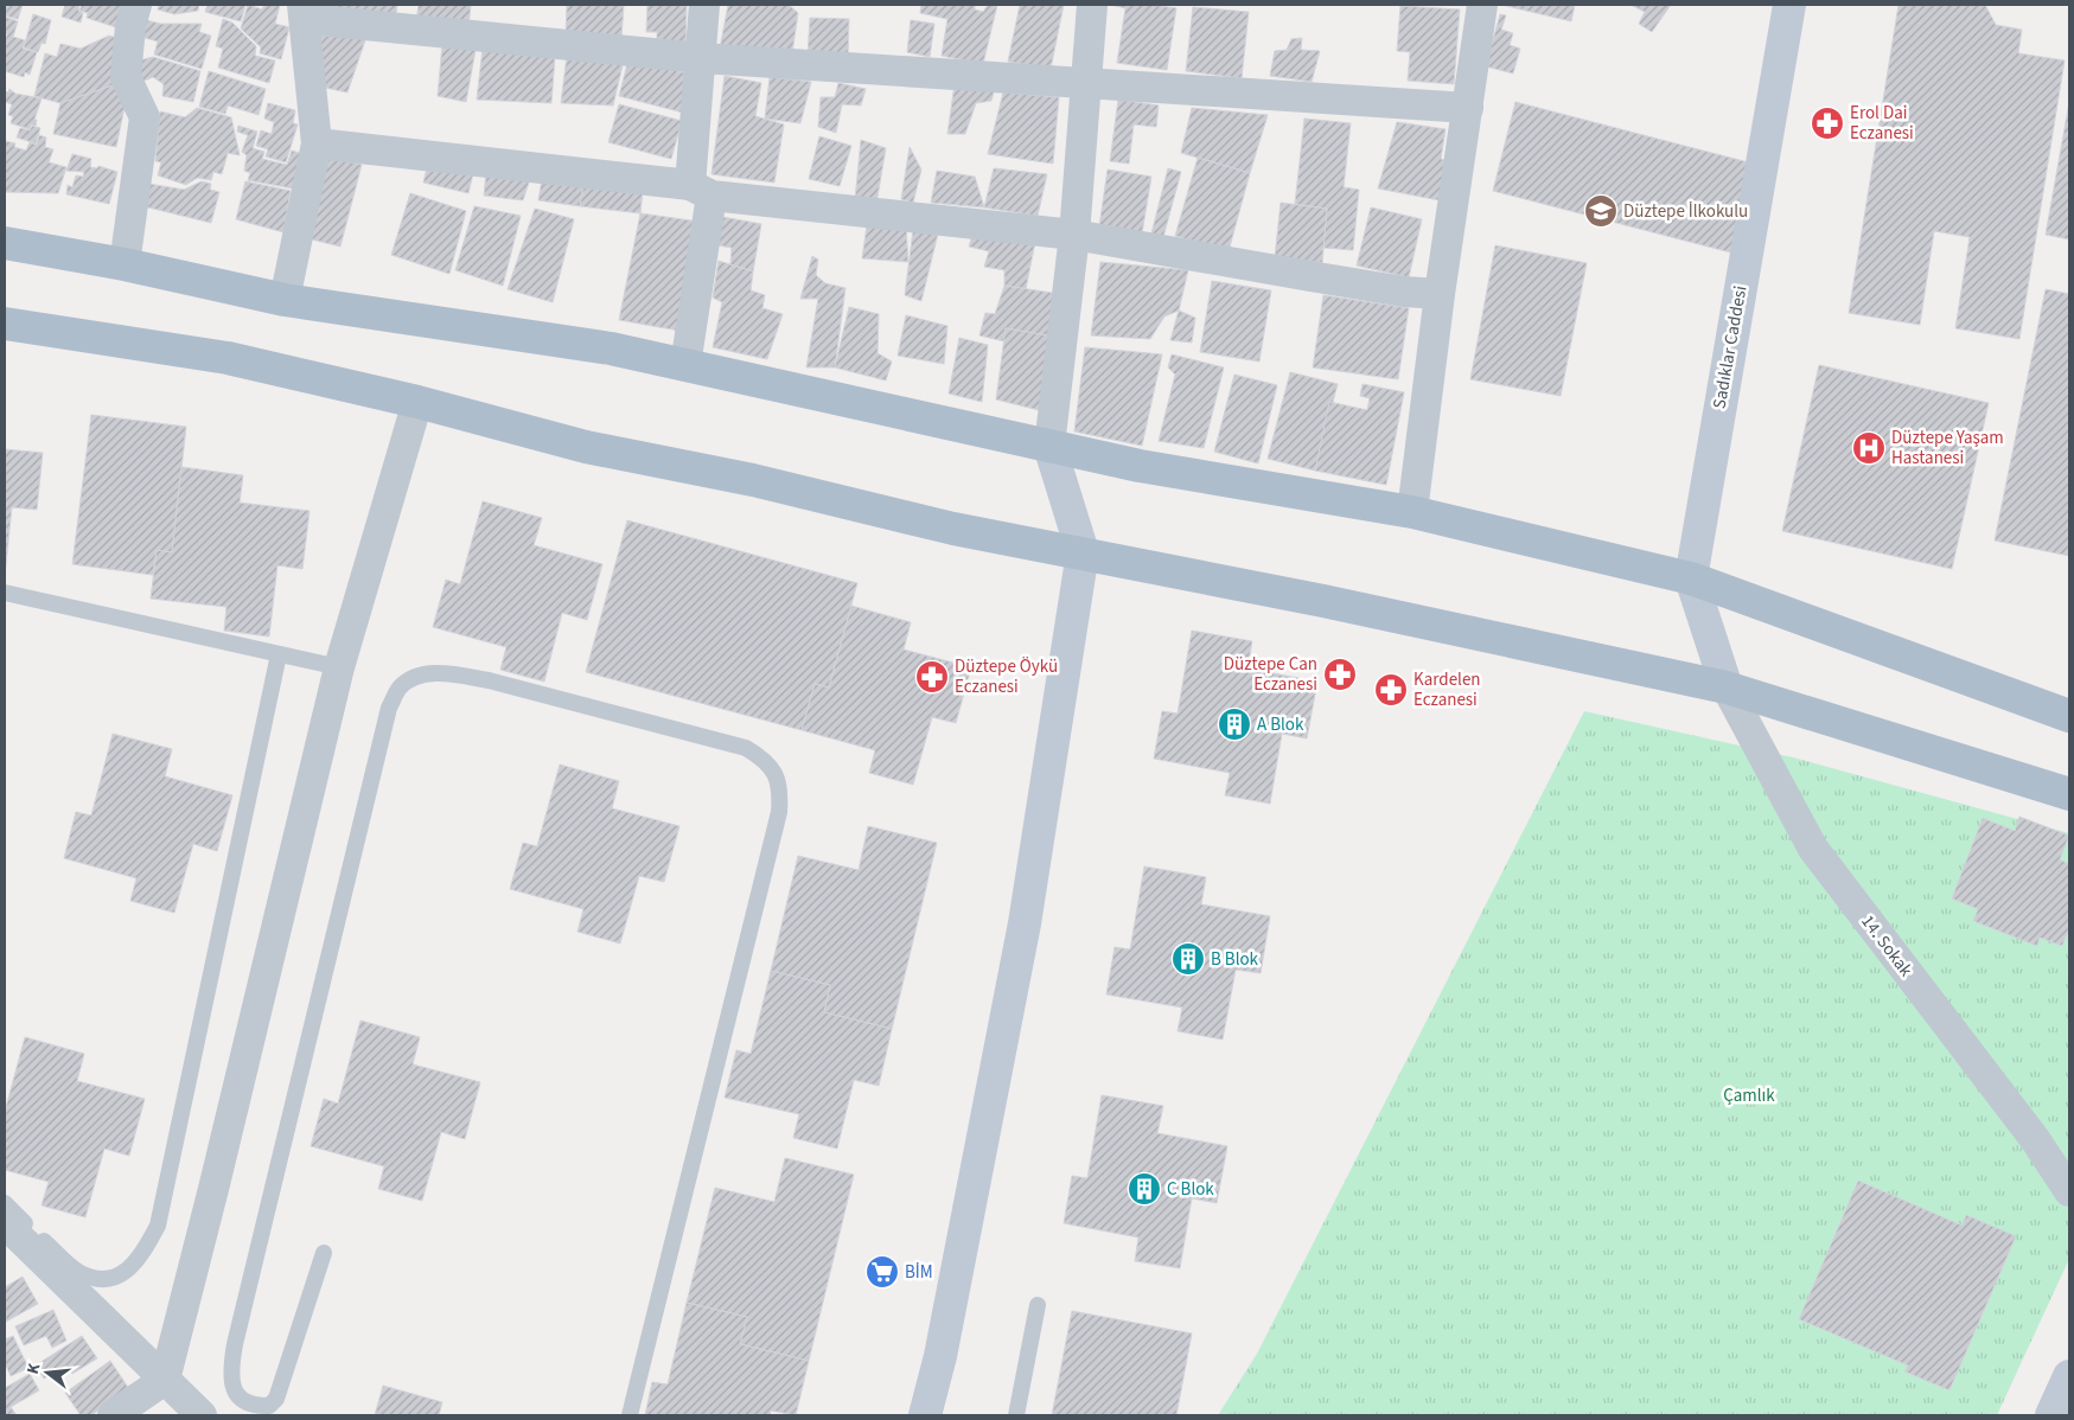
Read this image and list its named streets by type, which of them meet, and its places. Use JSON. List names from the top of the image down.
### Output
{
  "streets": {
    "street": ["Sadıklar Caddesi", "14. Sokak"]
  },
  "crossings": [
    ["Sadıklar Caddesi", "14. Sokak"]
  ],
  "parks": ["Çamlık"],
  "places": {
    "pharmacy": [
      "Erol Dai Eczanesi",
      "Düztepe Can Eczanesi",
      "Düztepe Öykü Eczanesi",
      "Kardelen Eczanesi"
    ],
    "school or university": ["Düztepe İlkokulu"],
    "hospital": ["Düztepe Yaşam Hastanesi"],
    "building": ["A Blok", "B Blok", "C Blok"],
    "supermarket": ["BİM"]
  },
  "north": "left"
}
